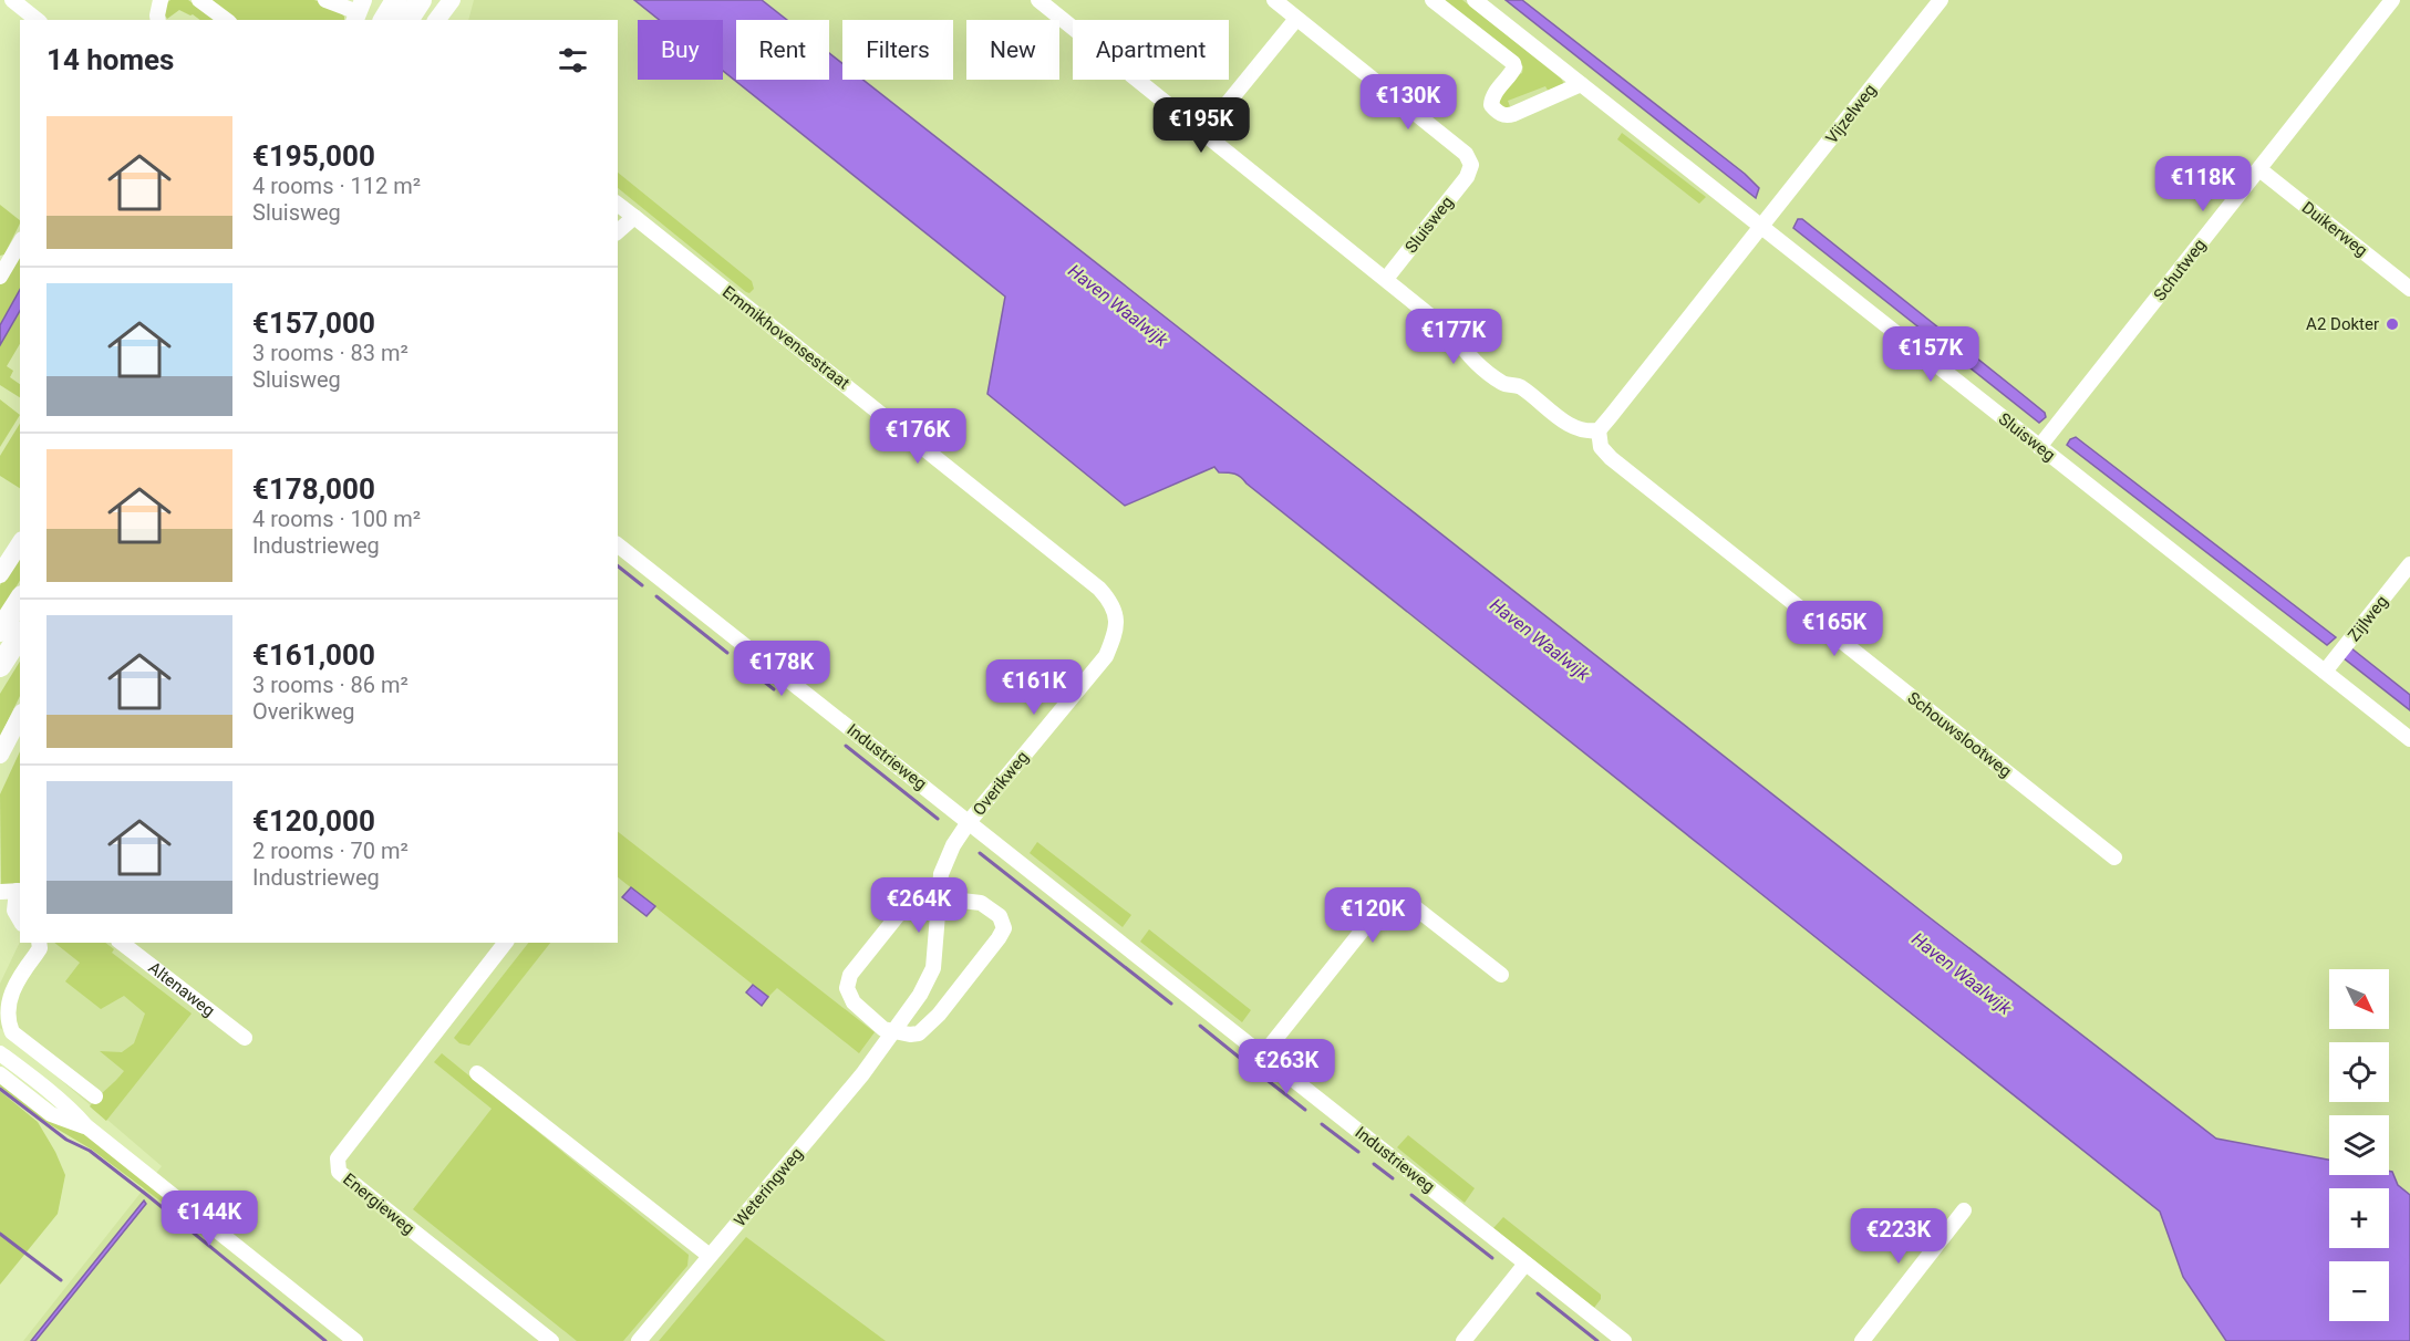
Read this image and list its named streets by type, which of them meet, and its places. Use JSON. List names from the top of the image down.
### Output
{
  "streets": {
    "street": [
      "Vijzelweg",
      "Sluisweg",
      "Duikerweg",
      "Schutweg",
      "Emmikhovensestraat",
      "Zijlweg",
      "Schouwslootweg",
      "Industrieweg",
      "Overikweg",
      "Altenaweg",
      "Weteringweg",
      "Energieweg"
    ]
  },
  "crossings": [
    ["Vijzelweg", "Sluisweg"],
    ["Sluisweg", "Schutweg"],
    ["Sluisweg", "Zijlweg"],
    ["Duikerweg", "Schutweg"],
    ["Emmikhovensestraat", "Overikweg"],
    ["Industrieweg", "Overikweg"]
  ],
  "water": ["Haven Waalwijk"],
  "places": ["A2 Dokter"],
  "north": "bottom right",
  "page": {
    "chip": [
      "Buy",
      "Rent",
      "Filters",
      "New",
      "Apartment"
    ],
    "heading": "14 homes",
    "price": [
      "€130K",
      "€195K",
      "€118K",
      "€177K",
      "€157K",
      "€176K",
      "€165K",
      "€178K",
      "€161K",
      "€264K",
      "€120K",
      "€263K",
      "€144K",
      "€223K"
    ],
    "list": [
      {
        "name": "€195,000",
        "note": "4 rooms · 112 m² · Sluisweg"
      },
      {
        "name": "€157,000",
        "note": "3 rooms · 83 m² · Sluisweg"
      },
      {
        "name": "€178,000",
        "note": "4 rooms · 100 m² · Industrieweg"
      },
      {
        "name": "€161,000",
        "note": "3 rooms · 86 m² · Overikweg"
      },
      {
        "name": "€120,000",
        "note": "2 rooms · 70 m² · Industrieweg"
      }
    ],
    "map_buttons": ["+", "−"]
  }
}
